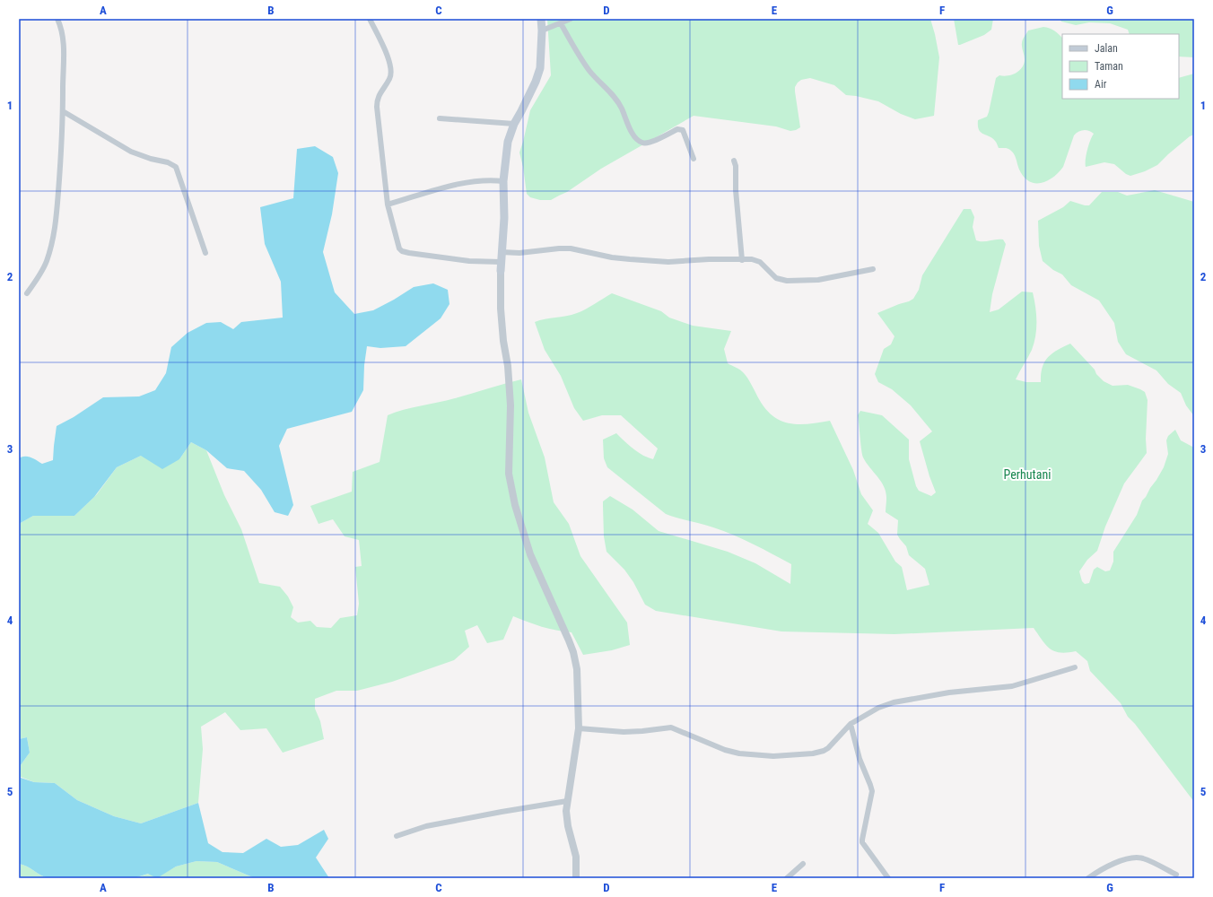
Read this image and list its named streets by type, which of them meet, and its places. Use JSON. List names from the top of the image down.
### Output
{
  "parks": ["Perhutani"],
  "legend": ["Jalan", "Taman", "Air"],
  "grid": {
    "columns": [
      "A",
      "B",
      "C",
      "D",
      "E",
      "F",
      "G"
    ],
    "rows": [
      "1",
      "2",
      "3",
      "4",
      "5"
    ]
  }
}
